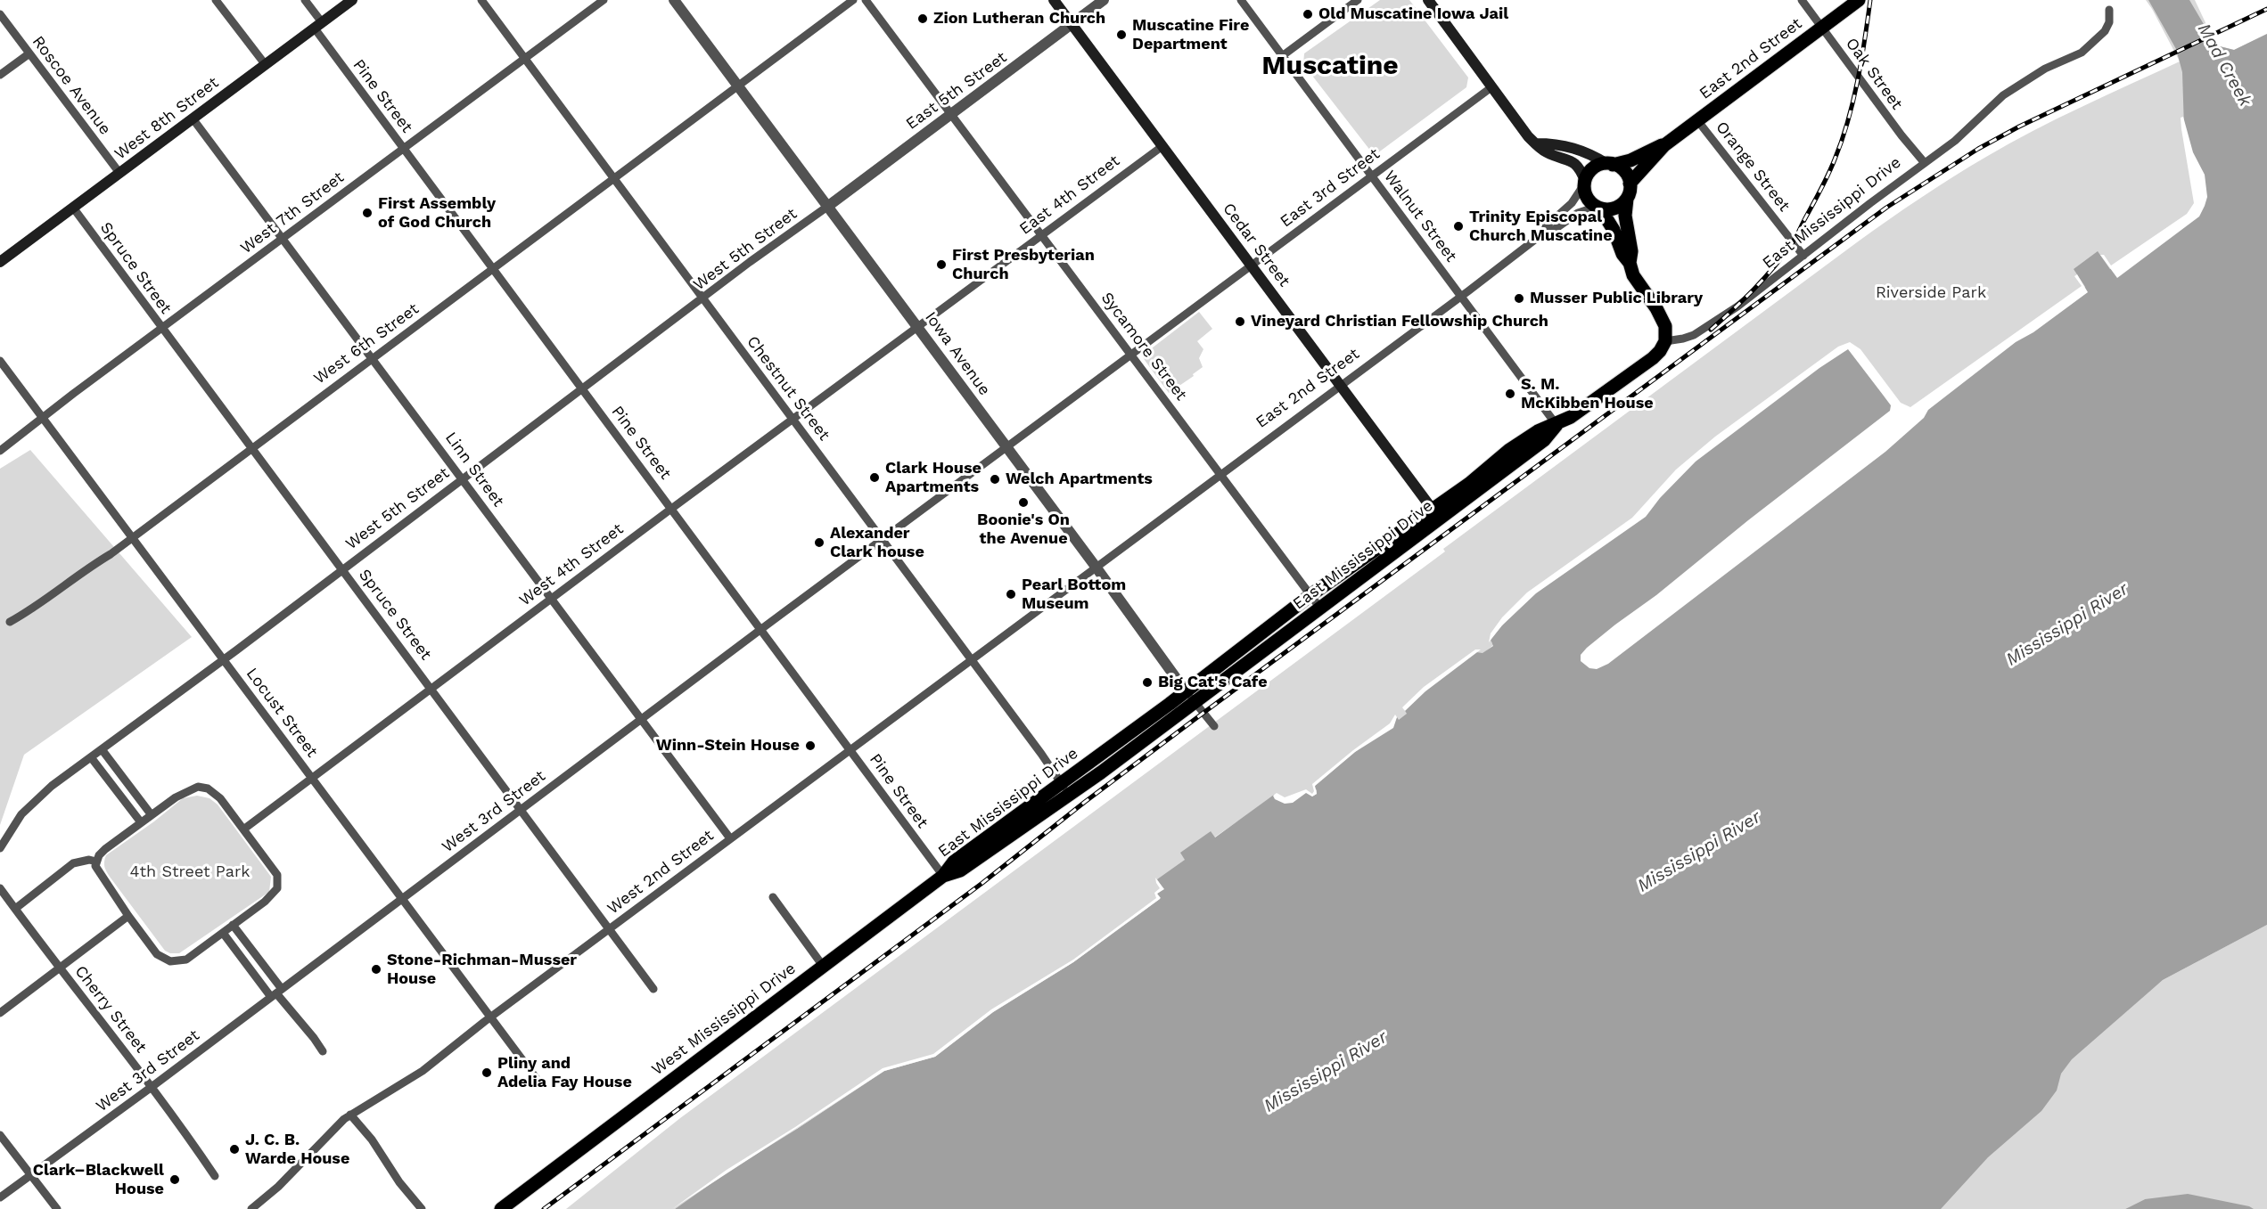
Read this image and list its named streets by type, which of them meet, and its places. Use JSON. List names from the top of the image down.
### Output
{
  "streets": {
    "main road": [
      "East 2nd Street",
      "West 8th Street",
      "East Mississippi Drive",
      "Cedar Street",
      "West Mississippi Drive"
    ],
    "street": [
      "Oak Street",
      "Roscoe Avenue",
      "East 5th Street",
      "Pine Street",
      "Orange Street",
      "East 3rd Street",
      "East 4th Street",
      "West 7th Street",
      "Walnut Street",
      "West 5th Street",
      "Spruce Street",
      "West 6th Street",
      "Sycamore Street",
      "Iowa Avenue",
      "Chestnut Street",
      "Linn Street",
      "West 4th Street",
      "Locust Street",
      "West 3rd Street",
      "West 2nd Street",
      "Cherry Street"
    ]
  },
  "crossings": [
    ["East 2nd Street", "Oak Street"],
    ["East 2nd Street", "Orange Street"],
    ["East 2nd Street", "Walnut Street"],
    ["East 2nd Street", "Cedar Street"],
    ["East 2nd Street", "Sycamore Street"],
    ["East 2nd Street", "Iowa Avenue"],
    ["East 2nd Street", "West 2nd Street"],
    ["Oak Street", "East Mississippi Drive"],
    ["Roscoe Avenue", "West 8th Street"],
    ["East 5th Street", "Cedar Street"],
    ["East 5th Street", "West 5th Street"],
    ["East 5th Street", "Sycamore Street"],
    ["East 5th Street", "Iowa Avenue"],
    ["Pine Street", "West 8th Street"],
    ["Pine Street", "West 7th Street"],
    ["Pine Street", "East Mississippi Drive"],
    ["Pine Street", "West 5th Street"],
    ["Pine Street", "West 6th Street"],
    ["Pine Street", "West 4th Street"],
    ["Pine Street", "West 3rd Street"],
    ["Pine Street", "West 2nd Street"],
    ["Pine Street", "West Mississippi Drive"],
    ["West 8th Street", "Spruce Street"],
    ["West 8th Street", "Linn Street"],
    ["Orange Street", "East Mississippi Drive"],
    ["East 3rd Street", "Walnut Street"],
    ["East 3rd Street", "Cedar Street"],
    ["East 3rd Street", "Sycamore Street"],
    ["East 3rd Street", "Iowa Avenue"],
    ["East 3rd Street", "West 3rd Street"],
    ["East 4th Street", "Cedar Street"],
    ["East 4th Street", "Sycamore Street"],
    ["East 4th Street", "Iowa Avenue"],
    ["East 4th Street", "West 4th Street"],
    ["West 7th Street", "Spruce Street"],
    ["West 7th Street", "Chestnut Street"],
    ["West 7th Street", "Linn Street"],
    ["West 7th Street", "Locust Street"],
    ["East Mississippi Drive", "Walnut Street"],
    ["East Mississippi Drive", "Cedar Street"],
    ["East Mississippi Drive", "Sycamore Street"],
    ["East Mississippi Drive", "Iowa Avenue"],
    ["East Mississippi Drive", "Chestnut Street"],
    ["East Mississippi Drive", "West Mississippi Drive"],
    ["West 5th Street", "Spruce Street"],
    ["West 5th Street", "Iowa Avenue"],
    ["West 5th Street", "Chestnut Street"],
    ["West 5th Street", "Linn Street"],
    ["West 5th Street", "Locust Street"],
    ["Spruce Street", "West 6th Street"],
    ["Spruce Street", "West 4th Street"],
    ["Spruce Street", "West 3rd Street"],
    ["Spruce Street", "West 2nd Street"],
    ["West 6th Street", "Iowa Avenue"],
    ["West 6th Street", "Chestnut Street"],
    ["West 6th Street", "Linn Street"],
    ["West 6th Street", "Locust Street"],
    ["Iowa Avenue", "West 4th Street"],
    ["Iowa Avenue", "West 3rd Street"],
    ["Iowa Avenue", "West 2nd Street"],
    ["Chestnut Street", "West 4th Street"],
    ["Chestnut Street", "West 3rd Street"],
    ["Chestnut Street", "West 2nd Street"],
    ["Linn Street", "West 4th Street"],
    ["Linn Street", "West 3rd Street"],
    ["Linn Street", "West 2nd Street"],
    ["West 4th Street", "Locust Street"],
    ["Locust Street", "West 3rd Street"],
    ["Locust Street", "West 2nd Street"],
    ["West 3rd Street", "Cherry Street"]
  ],
  "districts": ["Muscatine"],
  "water": ["Mad Creek", "Mississippi River"],
  "parks": ["Riverside Park", "4th Street Park"],
  "places": [
    "Old Muscatine Iowa Jail",
    "Zion Lutheran Church",
    "Muscatine Fire Department",
    "First Assembly of God Church",
    "Trinity Episcopal Church Muscatine",
    "First Presbyterian Church",
    "Musser Public Library",
    "Vineyard Christian Fellowship Church",
    "S. M. McKibben House",
    "Clark House Apartments",
    "Welch Apartments",
    "Boonie's On the Avenue",
    "Alexander Clark house",
    "Pearl Bottom Museum",
    "Big Cat's Cafe",
    "Winn-Stein House",
    "Stone-Richman-Musser House",
    "Pliny and Adelia Fay House",
    "J. C. B. Warde House",
    "Clark–Blackwell House"
  ]
}
